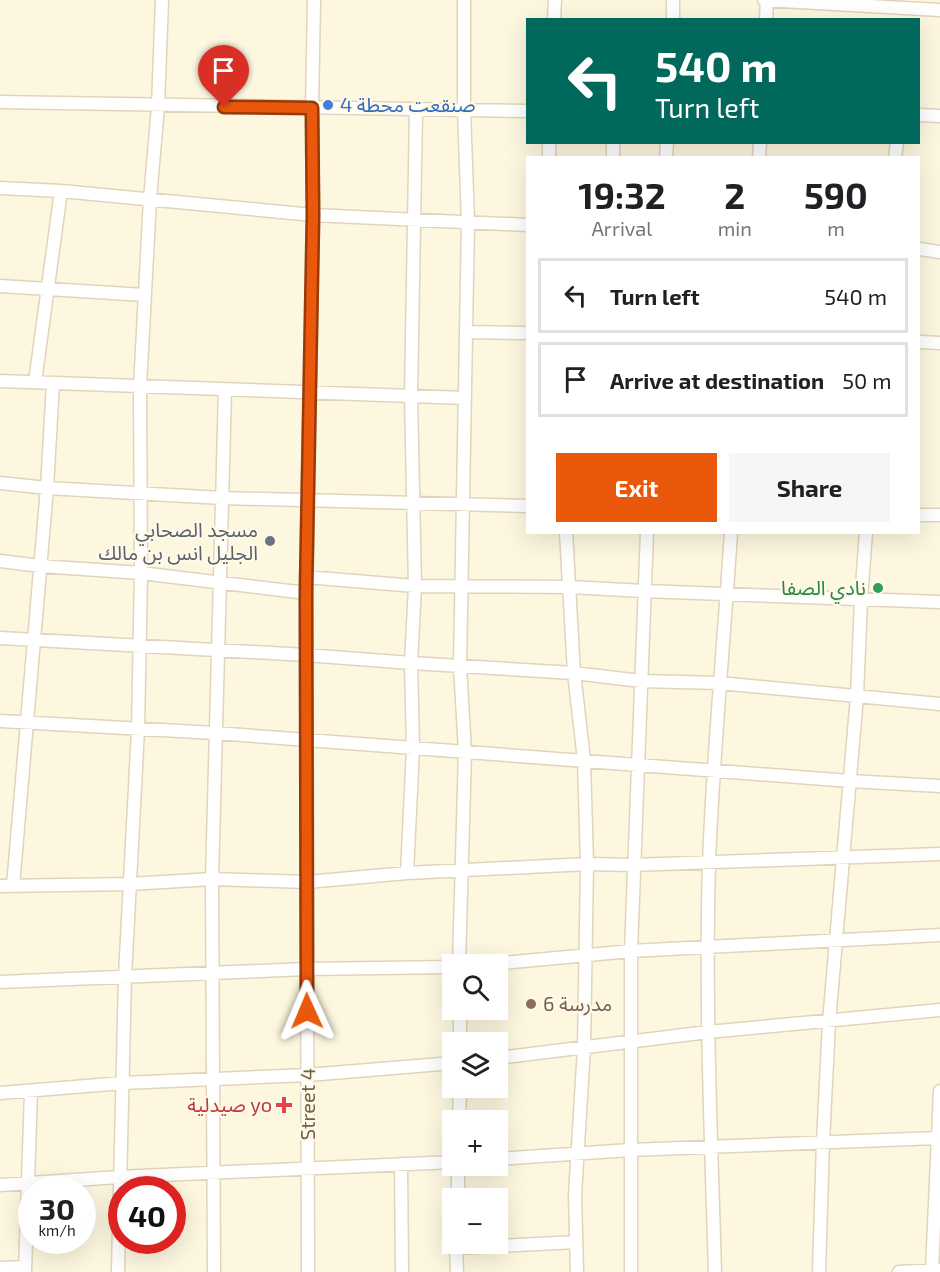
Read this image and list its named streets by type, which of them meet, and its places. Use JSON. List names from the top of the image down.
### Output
{
  "streets": {
    "street": ["Street 4"]
  },
  "places": {
    "other": [
      "صنقعت محطة 4",
      "مسجد الصحابي الجليل انس بن مالك",
      "نادي الصفا",
      "مدرسة 6"
    ],
    "health": ["صيدلية yo"]
  },
  "page": {
    "turn": ["540 m", "Turn left"],
    "eta": [
      "19:32",
      "Arrival",
      "2",
      "min",
      "590",
      "m"
    ],
    "list": [
      {
        "name": "Turn left",
        "value": "540 m"
      },
      {
        "name": "Arrive at destination",
        "value": "50 m"
      }
    ],
    "buttons": ["Exit", "Share"],
    "map_buttons": ["+", "−"],
    "speed": "30 km/h",
    "limit": "40"
  }
}
